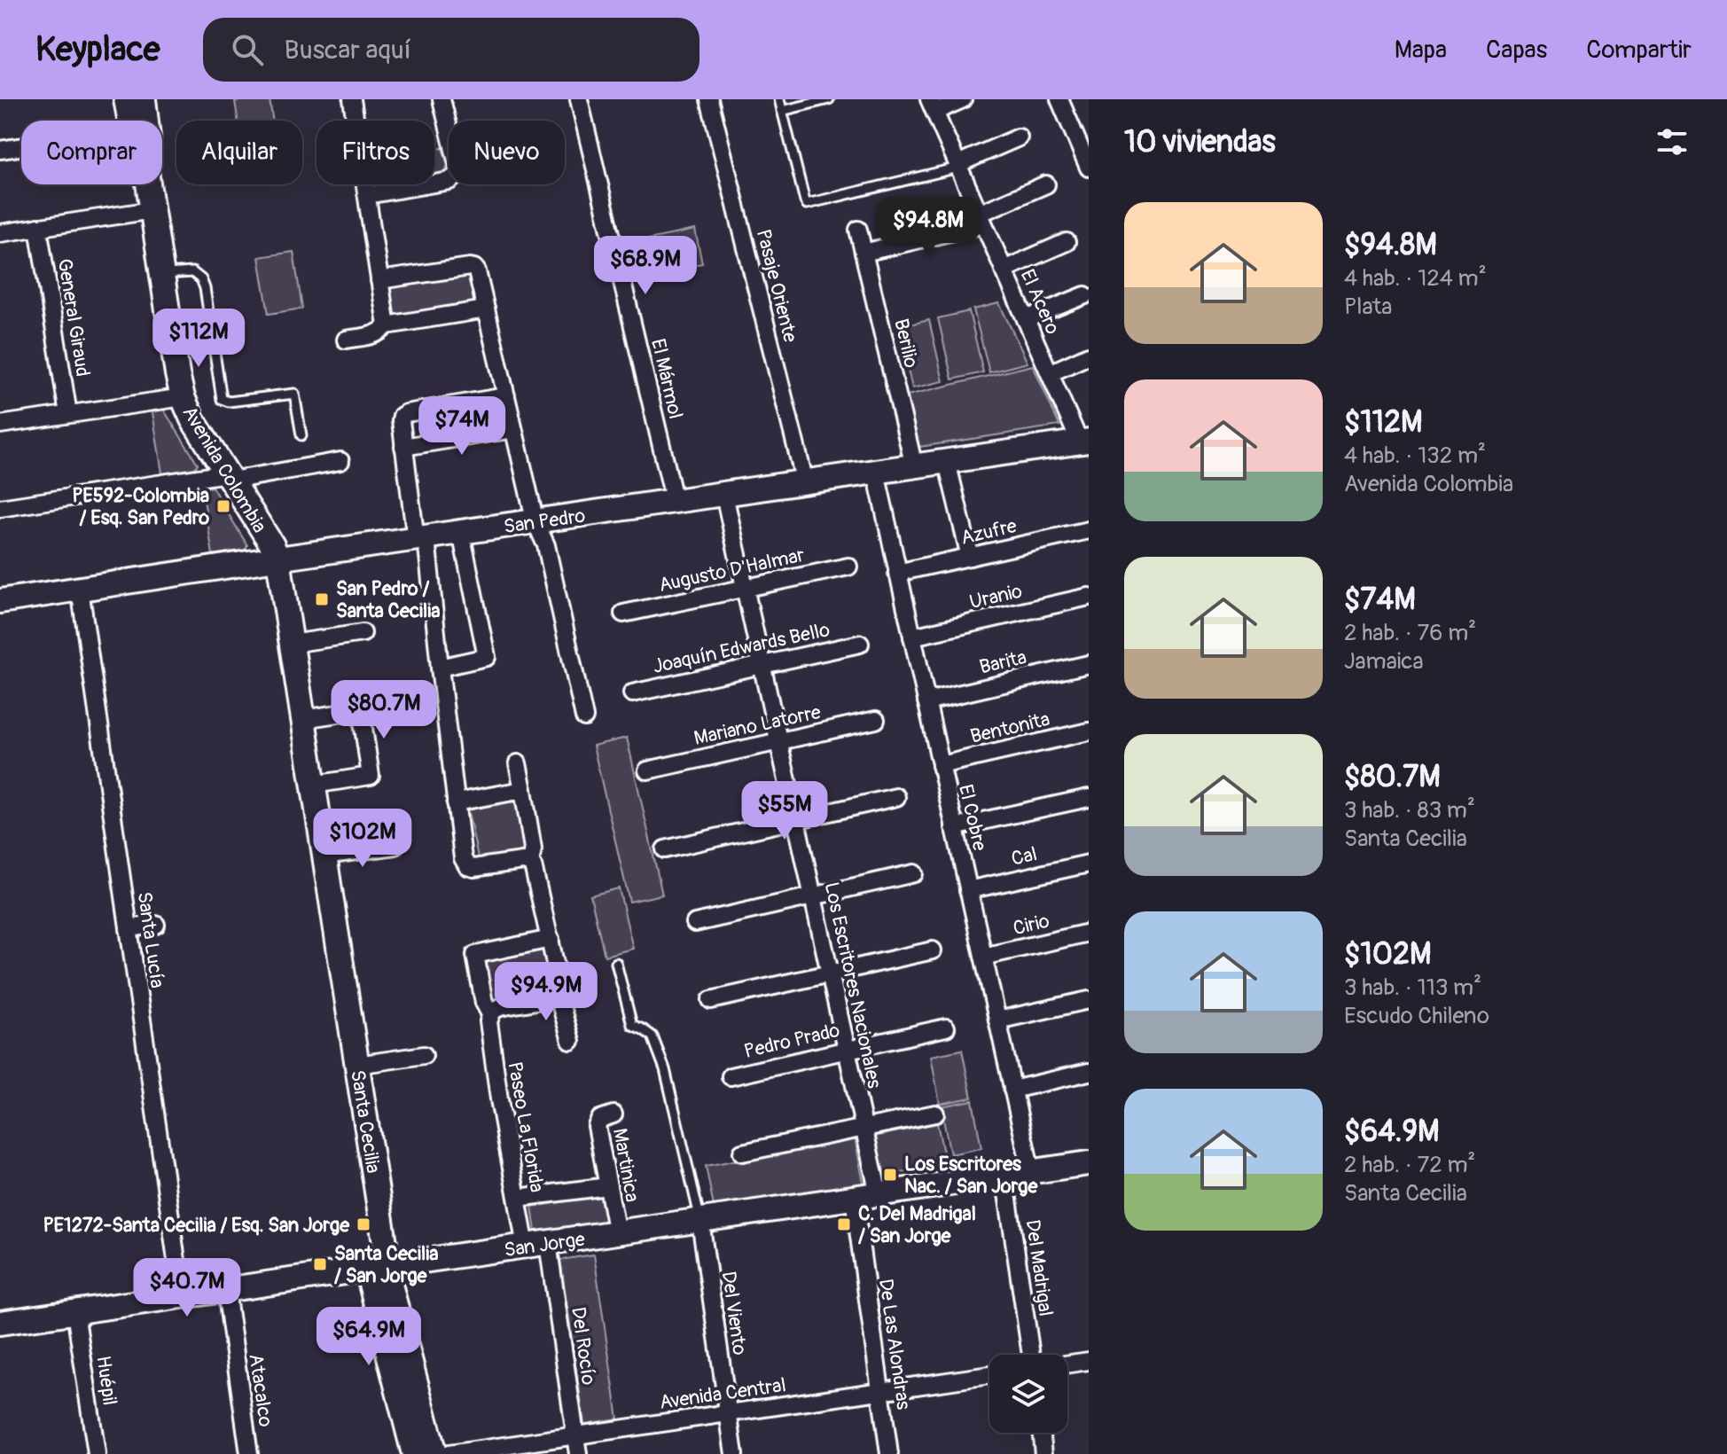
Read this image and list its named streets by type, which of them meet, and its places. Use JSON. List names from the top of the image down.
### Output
{
  "streets": {
    "street": [
      "Pasaje Oriente",
      "El Acero",
      "General Giraud",
      "Berilio",
      "El Mármol",
      "Avenida Colombia",
      "San Pedro",
      "Azufre",
      "Augusto D'Halmar",
      "Uranio",
      "Joaquín Edwards Bello",
      "Barita",
      "Mariano Latorre",
      "Bentonita",
      "El Cobre",
      "Cal",
      "Cirio",
      "Santa Lucía",
      "Los Escritores Nacionales",
      "Pedro Prado",
      "Santa Cecilia",
      "Paseo La Florida",
      "Martinica",
      "San Jorge",
      "Del Madrigal",
      "Del Viento",
      "De Las Alondras",
      "Del Rocío",
      "Huépil",
      "Atacalco",
      "Avenida Central"
    ]
  },
  "crossings": [
    ["Pasaje Oriente", "San Pedro"],
    ["El Acero", "San Pedro"],
    ["Berilio", "San Pedro"],
    ["El Mármol", "San Pedro"],
    ["Avenida Colombia", "San Pedro"],
    ["Avenida Colombia", "Santa Cecilia"],
    ["San Pedro", "El Cobre"],
    ["San Pedro", "Santa Lucía"],
    ["San Pedro", "Los Escritores Nacionales"],
    ["San Pedro", "Santa Cecilia"],
    ["Azufre", "El Cobre"],
    ["Augusto D'Halmar", "Los Escritores Nacionales"],
    ["Uranio", "El Cobre"],
    ["Joaquín Edwards Bello", "Los Escritores Nacionales"],
    ["Barita", "El Cobre"],
    ["Mariano Latorre", "Los Escritores Nacionales"],
    ["Bentonita", "El Cobre"],
    ["El Cobre", "Cal"],
    ["El Cobre", "Cirio"],
    ["El Cobre", "San Jorge"],
    ["Santa Lucía", "San Jorge"],
    ["Los Escritores Nacionales", "Pedro Prado"],
    ["Los Escritores Nacionales", "San Jorge"],
    ["Santa Cecilia", "San Jorge"],
    ["Paseo La Florida", "San Jorge"],
    ["Paseo La Florida", "Del Rocío"],
    ["Martinica", "San Jorge"],
    ["San Jorge", "Del Madrigal"],
    ["San Jorge", "Del Viento"],
    ["San Jorge", "De Las Alondras"],
    ["San Jorge", "Del Rocío"],
    ["San Jorge", "Huépil"],
    ["San Jorge", "Atacalco"],
    ["Del Viento", "Avenida Central"],
    ["De Las Alondras", "Avenida Central"],
    ["Del Rocío", "Avenida Central"]
  ],
  "places": {
    "transit": [
      "PE592-Colombia / Esq. San Pedro",
      "San Pedro / Santa Cecilia",
      "Los Escritores Nac. / San Jorge",
      "PE1272-Santa Cecilia / Esq. San Jorge",
      "C. Del Madrigal / San Jorge",
      "Santa Cecilia / San Jorge"
    ]
  },
  "page": {
    "header": "Keyplace",
    "search": "Buscar aquí",
    "nav": ["Mapa", "Capas", "Compartir"],
    "heading": "10 viviendas",
    "chip": [
      "Comprar",
      "Alquilar",
      "Filtros",
      "Nuevo"
    ],
    "list": [
      {
        "name": "$94.8M",
        "note": "4 hab. · 124 m² · Plata"
      },
      {
        "name": "$112M",
        "note": "4 hab. · 132 m² · Avenida Colombia"
      },
      {
        "name": "$74M",
        "note": "2 hab. · 76 m² · Jamaica"
      },
      {
        "name": "$80.7M",
        "note": "3 hab. · 83 m² · Santa Cecilia"
      },
      {
        "name": "$102M",
        "note": "3 hab. · 113 m² · Escudo Chileno"
      },
      {
        "name": "$64.9M",
        "note": "2 hab. · 72 m² · Santa Cecilia"
      }
    ],
    "price": [
      "$94.8M",
      "$68.9M",
      "$112M",
      "$74M",
      "$80.7M",
      "$55M",
      "$102M",
      "$94.9M",
      "$40.7M",
      "$64.9M"
    ]
  }
}
